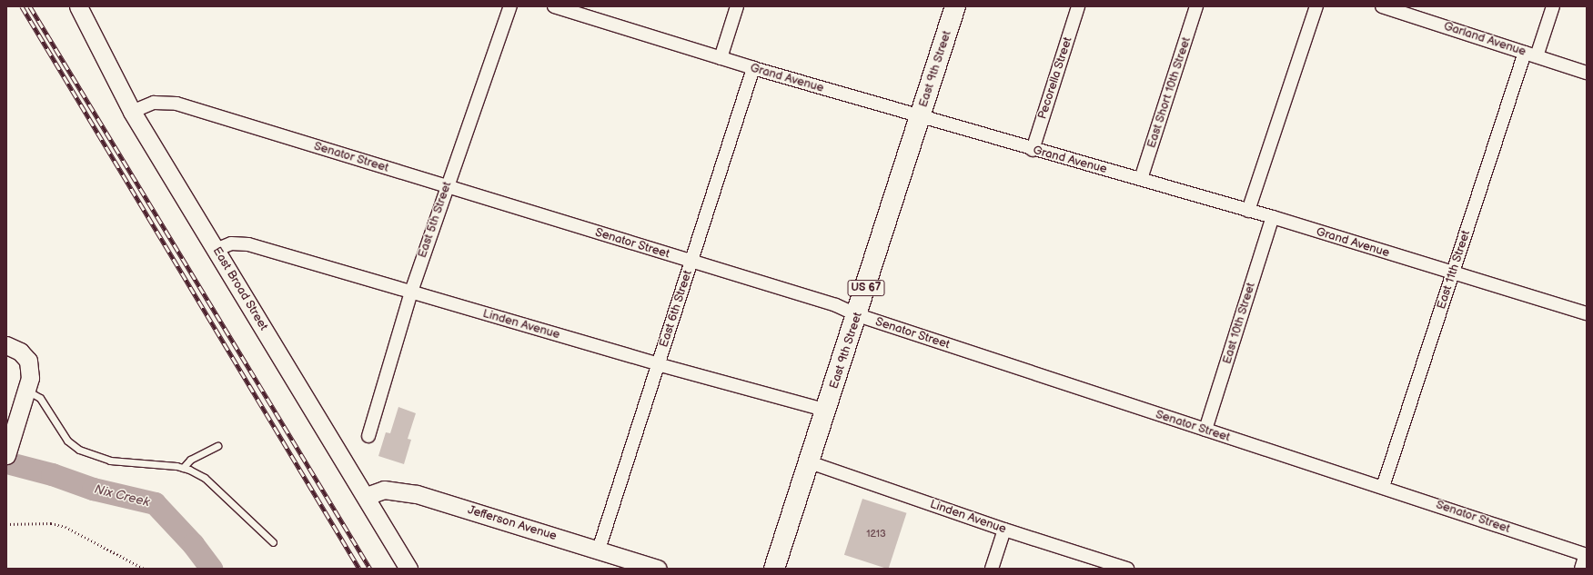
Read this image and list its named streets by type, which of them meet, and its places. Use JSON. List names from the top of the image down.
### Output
{
  "streets": {
    "main road": ["East 9th Street", "US 67"],
    "street": [
      "Garland Avenue",
      "Grand Avenue",
      "Pecorella Street",
      "East Short 10th Street",
      "Senator Street",
      "East 5th Street",
      "East 11th Street",
      "East Broad Street",
      "East 6th Street",
      "East 10th Street",
      "Linden Avenue",
      "Jefferson Avenue"
    ]
  },
  "crossings": [
    ["Garland Avenue", "East 11th Street"],
    ["East 9th Street", "Grand Avenue"],
    ["East 9th Street", "Senator Street"],
    ["East 9th Street", "Linden Avenue"],
    ["Grand Avenue", "Pecorella Street"],
    ["Grand Avenue", "East Short 10th Street"],
    ["Grand Avenue", "East 11th Street"],
    ["Grand Avenue", "East 6th Street"],
    ["Grand Avenue", "East 10th Street"],
    ["Senator Street", "East 5th Street"],
    ["Senator Street", "East 11th Street"],
    ["Senator Street", "East Broad Street"],
    ["Senator Street", "East 6th Street"],
    ["Senator Street", "East 10th Street"],
    ["East 5th Street", "Linden Avenue"],
    ["East Broad Street", "Linden Avenue"],
    ["East Broad Street", "Jefferson Avenue"],
    ["East 6th Street", "Linden Avenue"],
    ["East 6th Street", "Jefferson Avenue"]
  ],
  "water": ["Nix Creek"],
  "house_numbers": ["1213"]
}
